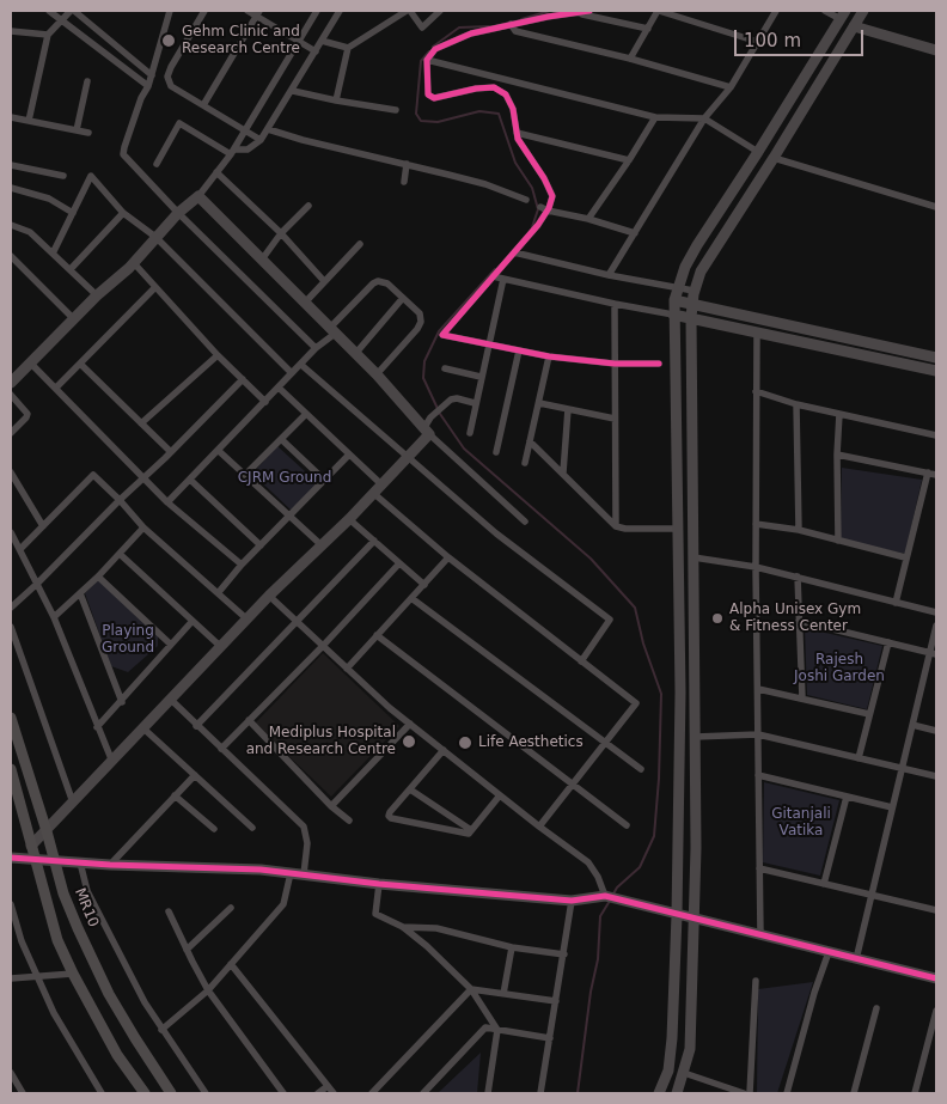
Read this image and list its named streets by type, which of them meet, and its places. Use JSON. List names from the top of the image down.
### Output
{
  "streets": {
    "main road": ["MR10"]
  },
  "parks": [
    "CJRM Ground",
    "Playing Ground",
    "Rajesh Joshi Garden",
    "Gitanjali Vatika"
  ],
  "places": [
    "Gehm Clinic and Research Centre",
    "Alpha Unisex Gym & Fitness Center",
    "Mediplus Hospital and Research Centre",
    "Life Aesthetics"
  ],
  "scale_bar": "100 m"
}
